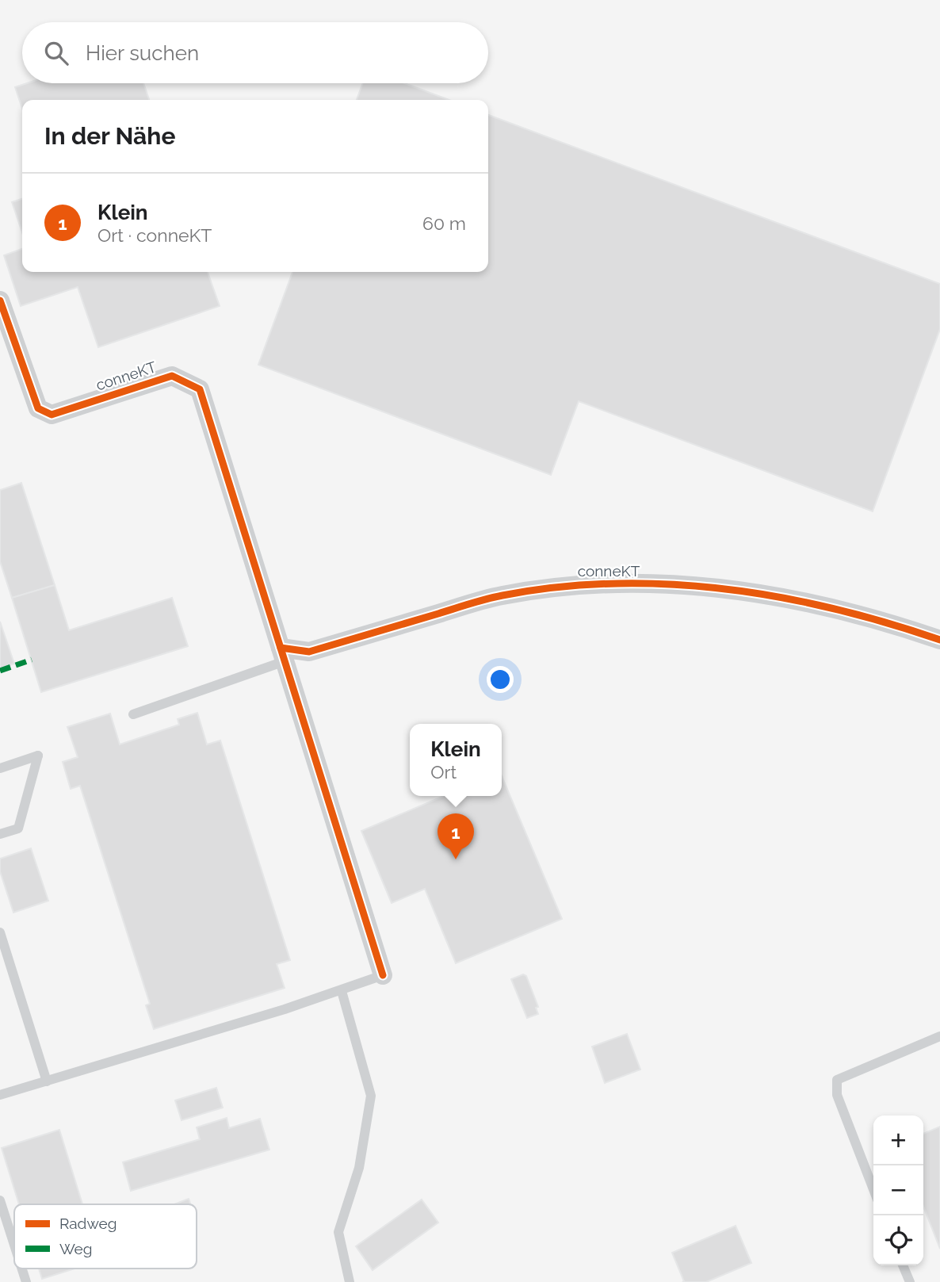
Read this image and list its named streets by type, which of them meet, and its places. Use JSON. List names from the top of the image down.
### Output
{
  "streets": {
    "street": ["conneKT"]
  },
  "legend": ["Radweg", "Weg"],
  "page": {
    "search": "Hier suchen",
    "heading": "In der Nähe",
    "list": [
      {
        "mark": "1",
        "name": "Klein",
        "note": "Ort · conneKT",
        "value": "60 m"
      }
    ],
    "popup": ["Klein", "Ort"],
    "pins": "1",
    "map_buttons": ["+", "−"]
  }
}
